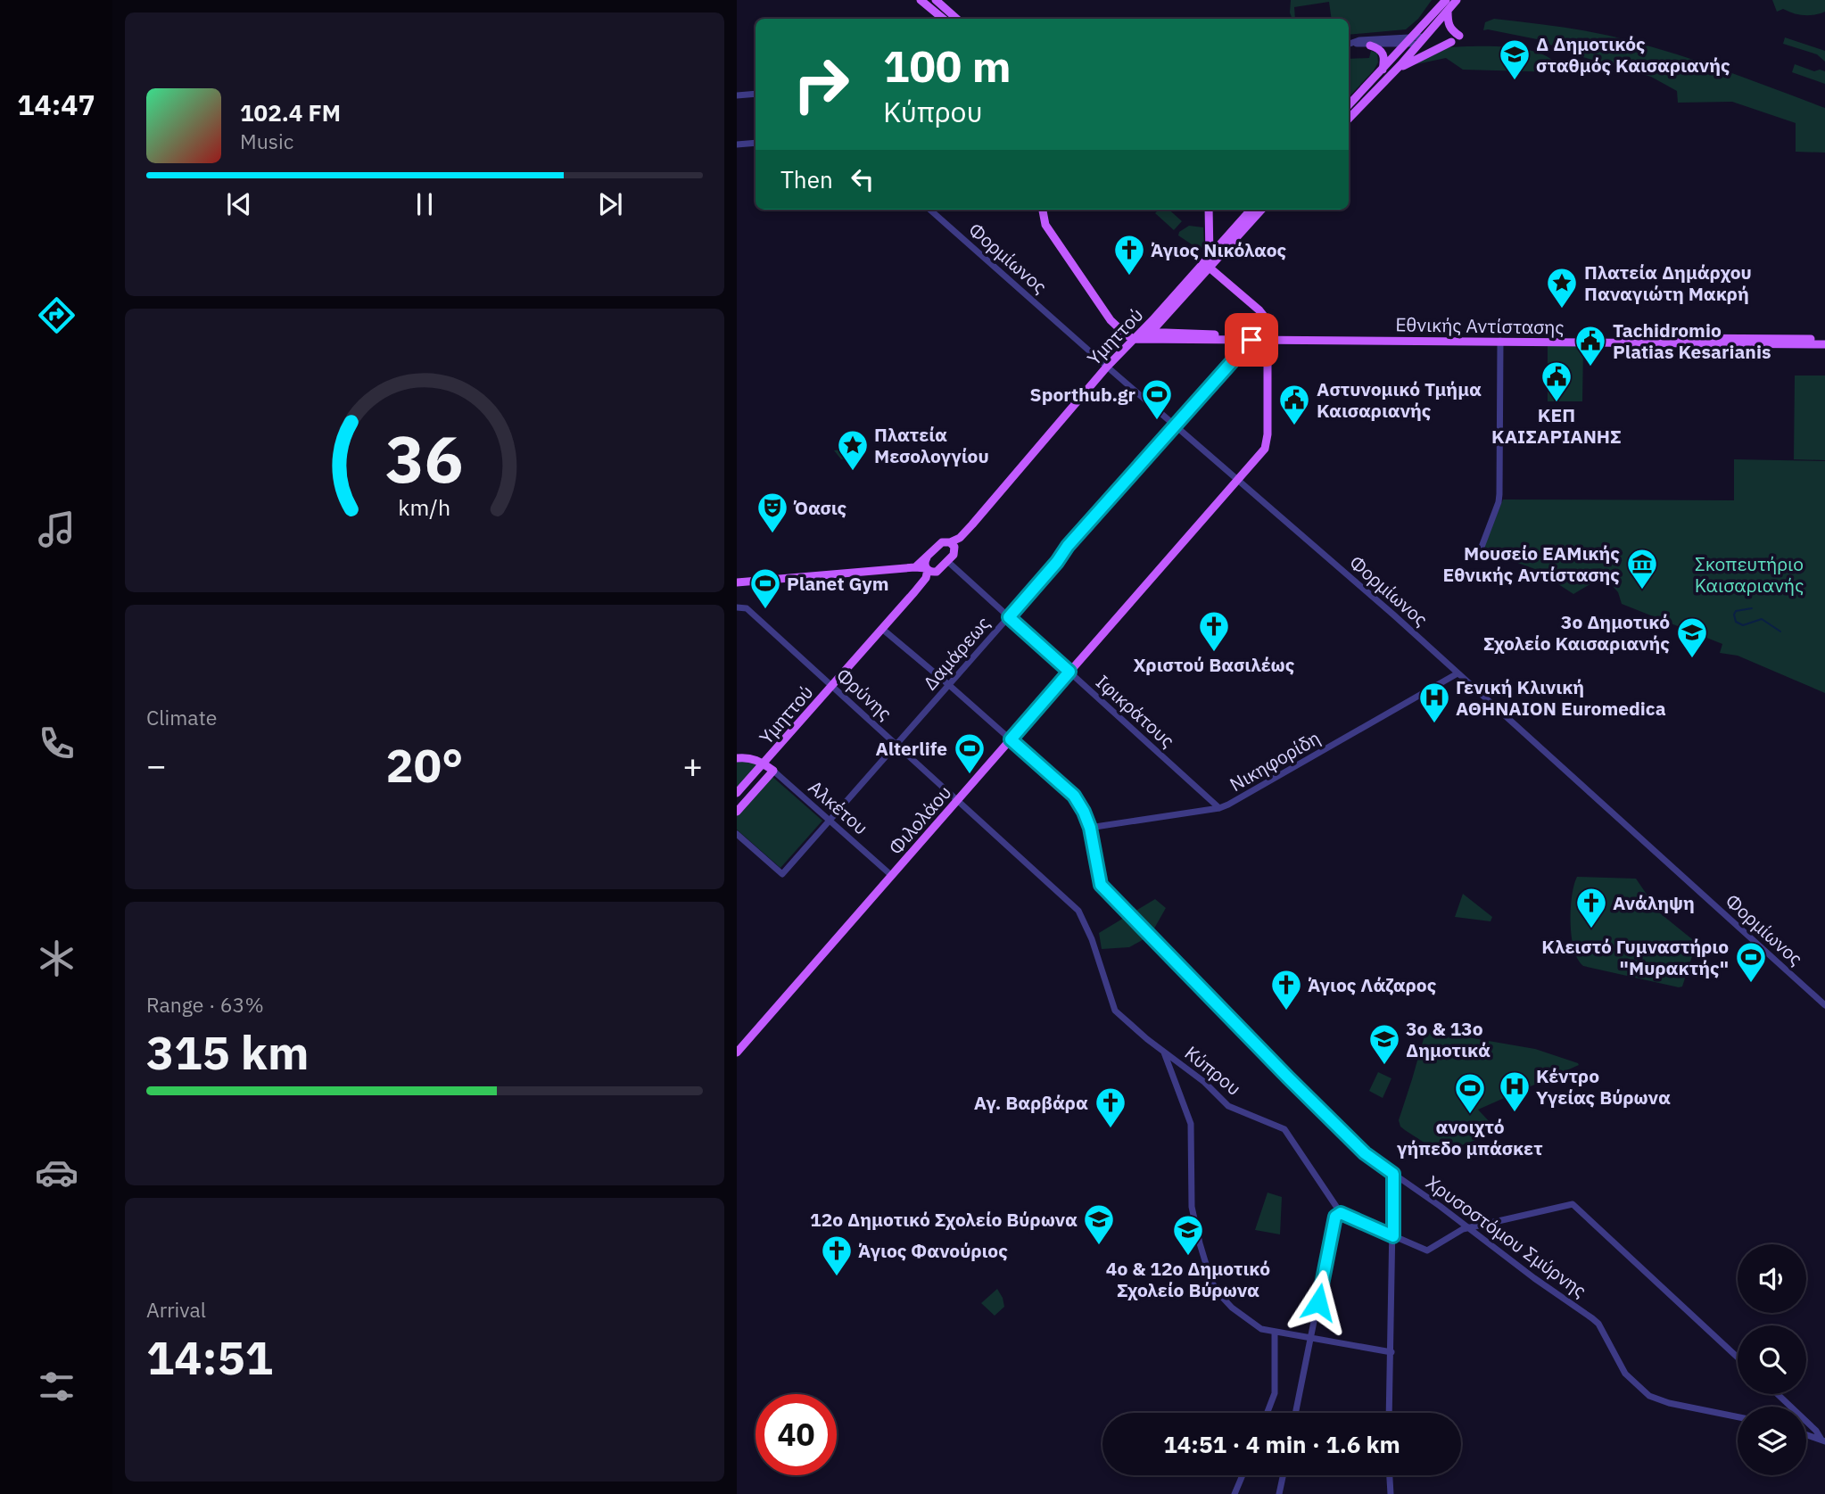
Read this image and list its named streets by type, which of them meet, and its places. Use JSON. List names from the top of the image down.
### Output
{
  "streets": {
    "main road": [
      "Εθνικής Αντίστασης",
      "Υμηττού",
      "Αλκέτου",
      "Φιλολάου"
    ],
    "street": [
      "Φορμίωνος",
      "Δαμάρεως",
      "Φρύνης",
      "Ιφικράτους",
      "Νικηφορίδη",
      "Κύπρου",
      "Χρυσοστόμου Σμύρνης"
    ]
  },
  "crossings": [
    ["Φορμίωνος", "Υμηττού"],
    ["Φορμίωνος", "Δαμάρεως"],
    ["Φορμίωνος", "Νικηφορίδη"],
    ["Φορμίωνος", "Φιλολάου"],
    ["Εθνικής Αντίστασης", "Υμηττού"],
    ["Εθνικής Αντίστασης", "Δαμάρεως"],
    ["Εθνικής Αντίστασης", "Φιλολάου"],
    ["Υμηττού", "Φρύνης"],
    ["Υμηττού", "Αλκέτου"],
    ["Υμηττού", "Χρυσοστόμου Σμύρνης"],
    ["Δαμάρεως", "Φρύνης"],
    ["Δαμάρεως", "Ιφικράτους"],
    ["Δαμάρεως", "Αλκέτου"],
    ["Δαμάρεως", "Χρυσοστόμου Σμύρνης"],
    ["Φρύνης", "Φιλολάου"],
    ["Φρύνης", "Κύπρου"],
    ["Ιφικράτους", "Νικηφορίδη"],
    ["Ιφικράτους", "Φιλολάου"],
    ["Νικηφορίδη", "Χρυσοστόμου Σμύρνης"],
    ["Αλκέτου", "Φιλολάου"],
    ["Φιλολάου", "Χρυσοστόμου Σμύρνης"]
  ],
  "parks": ["Σκοπευτήριο Καισαριανής"],
  "places": {
    "school or university": [
      "Δ Δημοτικός σταθμός Καισαριανής",
      "3ο Δημοτικό Σχολείο Καισαριανής",
      "3o & 13o Δημοτικά",
      "12ο Δημοτικό Σχολείο Βύρωνα",
      "4ο & 12ο Δημοτικό Σχολείο Βύρωνα"
    ],
    "church": [
      "Άγιος Νικόλαος",
      "Χριστού Βασιλέως",
      "Ανάληψη",
      "Άγιος Λάζαρος",
      "Αγ. Βαρβάρα",
      "Άγιος Φανούριος"
    ],
    "place": ["Πλατεία Δημάρχου Παναγιώτη Μακρή", "Πλατεία Μεσολογγίου"],
    "public building": ["Tachidromio Platias Kesarianis", "ΚΕΠ ΚΑΙΣΑΡΙΑΝΗΣ", "Αστυνομικό Τμήμα Καισαριανής"],
    "sports": [
      "Sporthub.gr",
      "Planet Gym",
      "Alterlife",
      "Κλειστό Γυμναστήριο \"Μυρακτής\"",
      "ανοιχτό γήπεδο μπάσκετ"
    ],
    "theatre": ["Όασις"],
    "museum": ["Μουσείο ΕΑΜικής Εθνικής Αντίστασης"],
    "hospital": ["Γενική Κλινική ΑΘΗΝΑΙΟΝ Euromedica", "Κέντρο Υγείας Βύρωνα"]
  },
  "page": {
    "tabs": "14:47",
    "turn": ["100 m", "Κύπρου"],
    "song": ["102.4 FM", "Music"],
    "then": "Then",
    "tile": [
      "Climate",
      ["Range · 63%", "315 km"],
      ["Arrival", "14:51"]
    ],
    "heat": ["−", "20°", "+"],
    "limit": "40",
    "trip": "14:51 · 4 min · 1.6 km",
    "gauge": ["36", "km/h"]
  }
}
